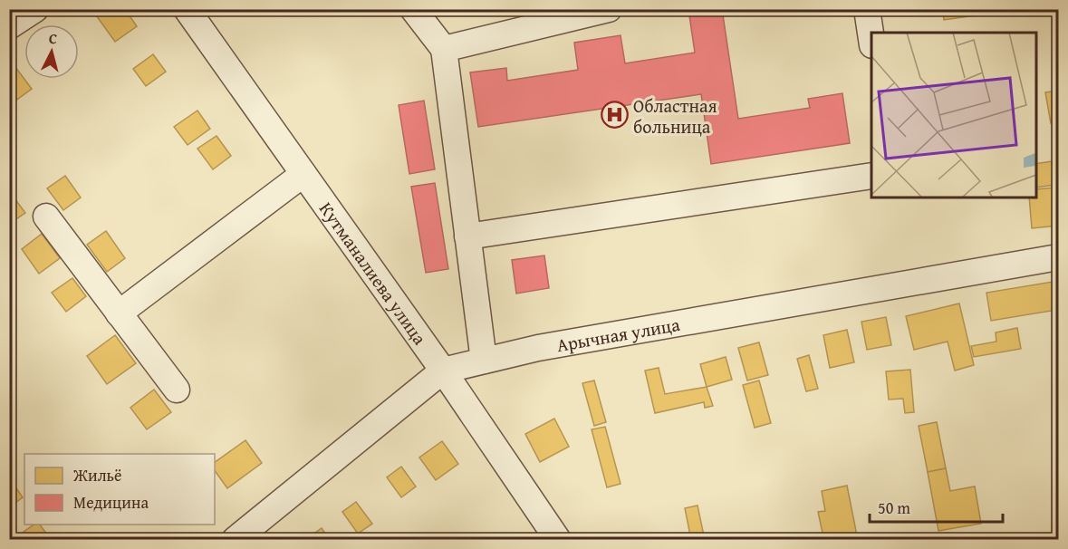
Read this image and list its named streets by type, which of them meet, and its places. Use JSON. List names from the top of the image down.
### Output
{
  "streets": {
    "street": ["Кутманалиева улица", "Арычная улица"]
  },
  "crossings": [
    ["Кутманалиева улица", "Арычная улица"]
  ],
  "places": {
    "hospital": ["Областная больница"]
  },
  "legend": ["Жильё", "Медицина"],
  "scale_bar": "50 m",
  "north": "top"
}
